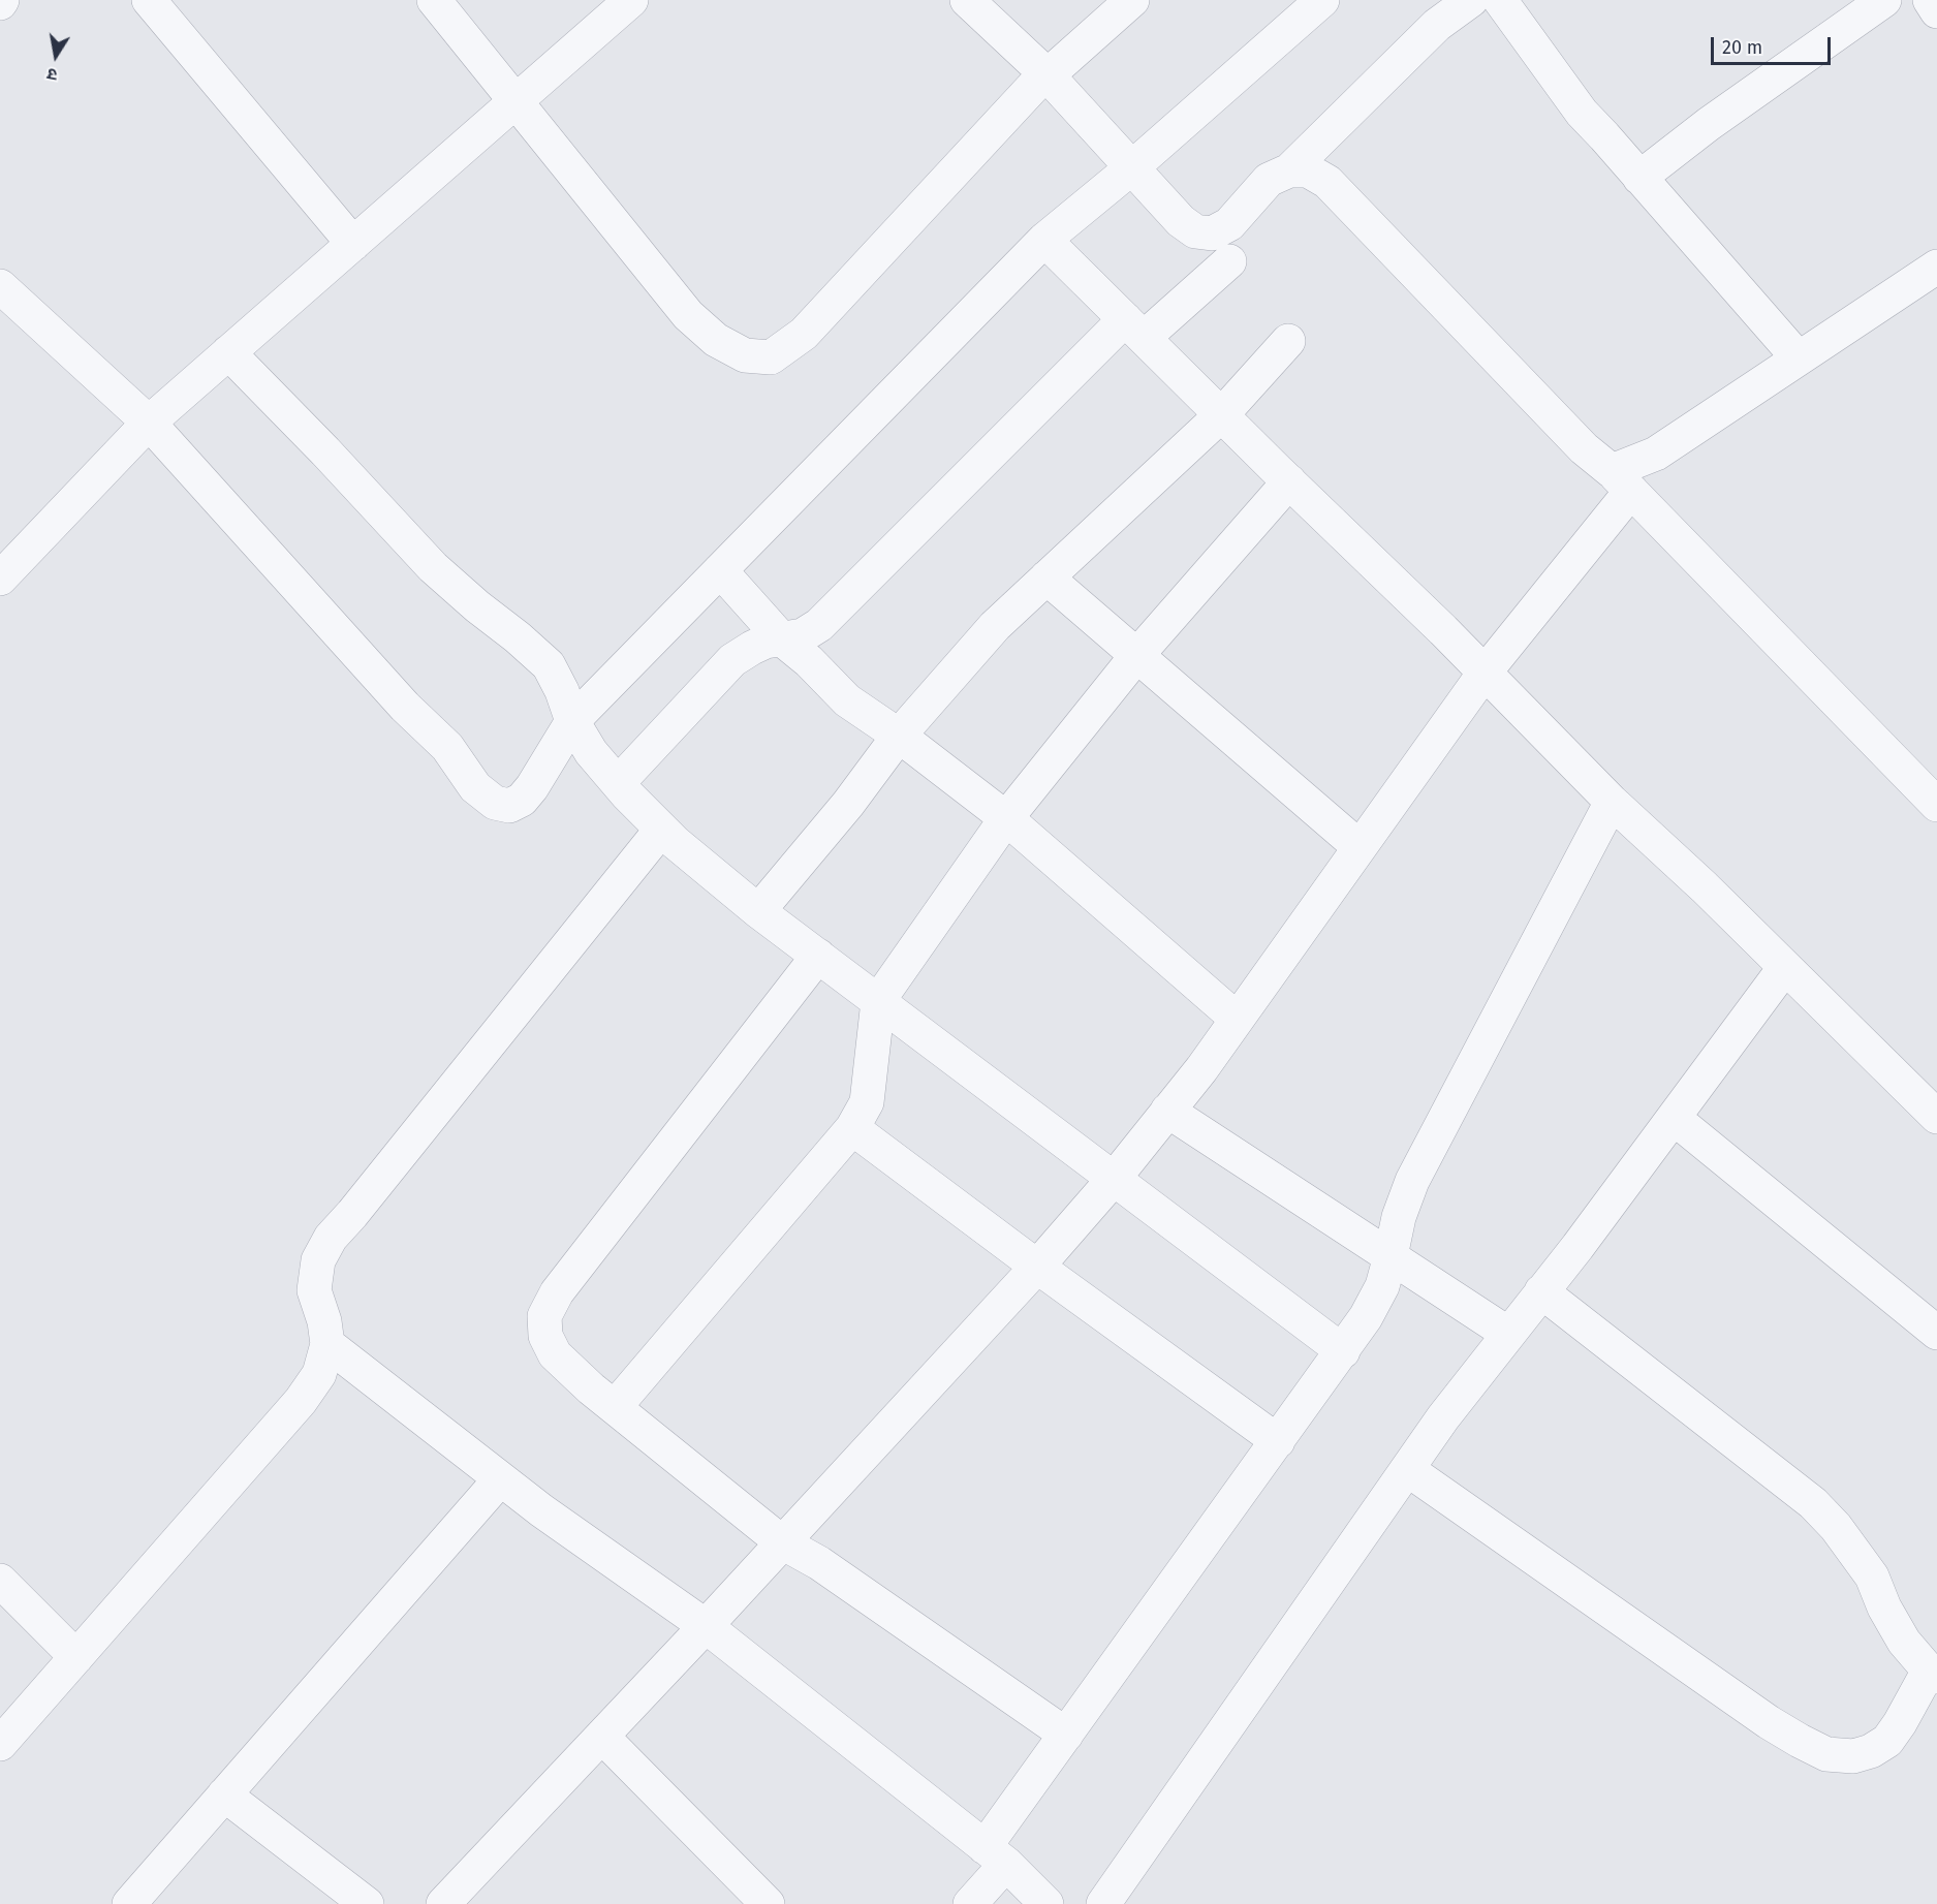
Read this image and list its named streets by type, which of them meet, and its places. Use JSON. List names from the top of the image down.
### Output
{
  "scale_bar": "20 m",
  "north": "bottom"
}
